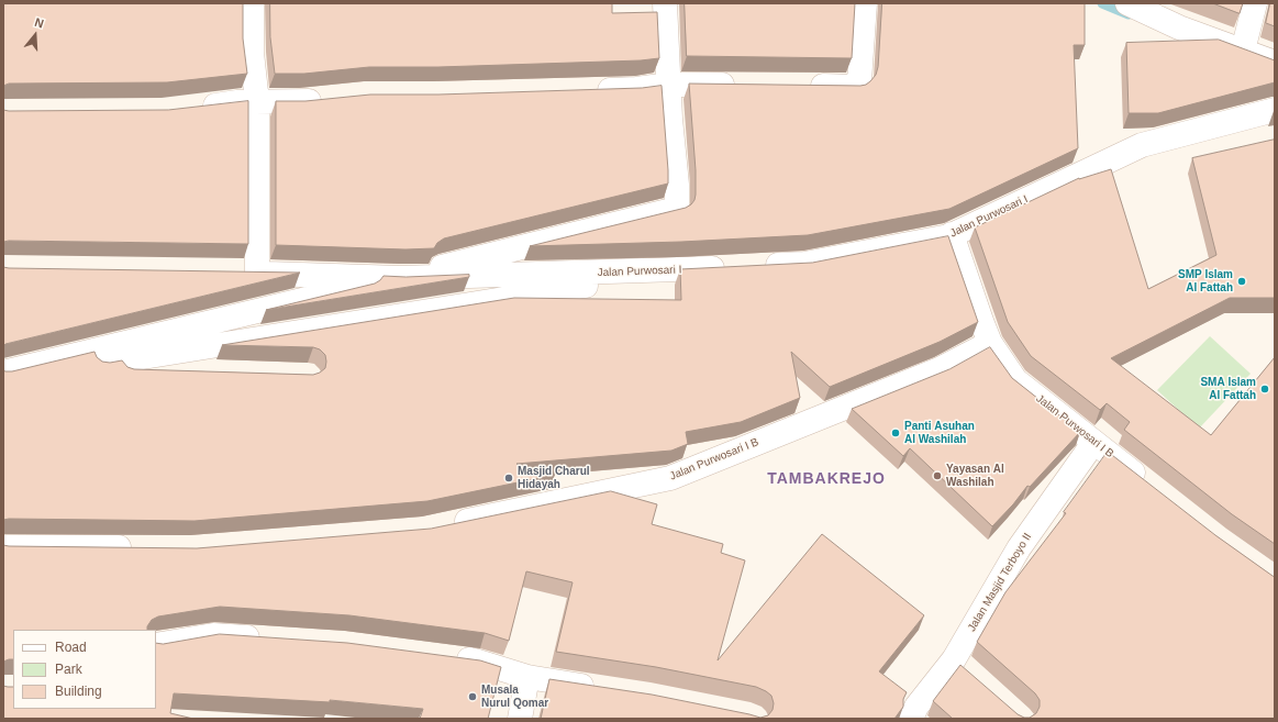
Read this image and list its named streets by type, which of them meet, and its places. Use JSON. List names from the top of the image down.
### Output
{
  "streets": {
    "street": ["Jalan Purwosari I", "Jalan Purwosari I B", "Jalan Masjid Terboyo II"]
  },
  "crossings": [
    ["Jalan Purwosari I", "Jalan Purwosari I B"],
    ["Jalan Purwosari I B", "Jalan Masjid Terboyo II"]
  ],
  "districts": ["TAMBAKREJO"],
  "places": [
    "SMP Islam Al Fattah",
    "SMA Islam Al Fattah",
    "Panti Asuhan Al Washilah",
    "Yayasan Al Washilah",
    "Masjid Charul Hidayah",
    "Musala Nurul Qomar"
  ],
  "legend": ["Road", "Park", "Building"],
  "north": "top"
}
